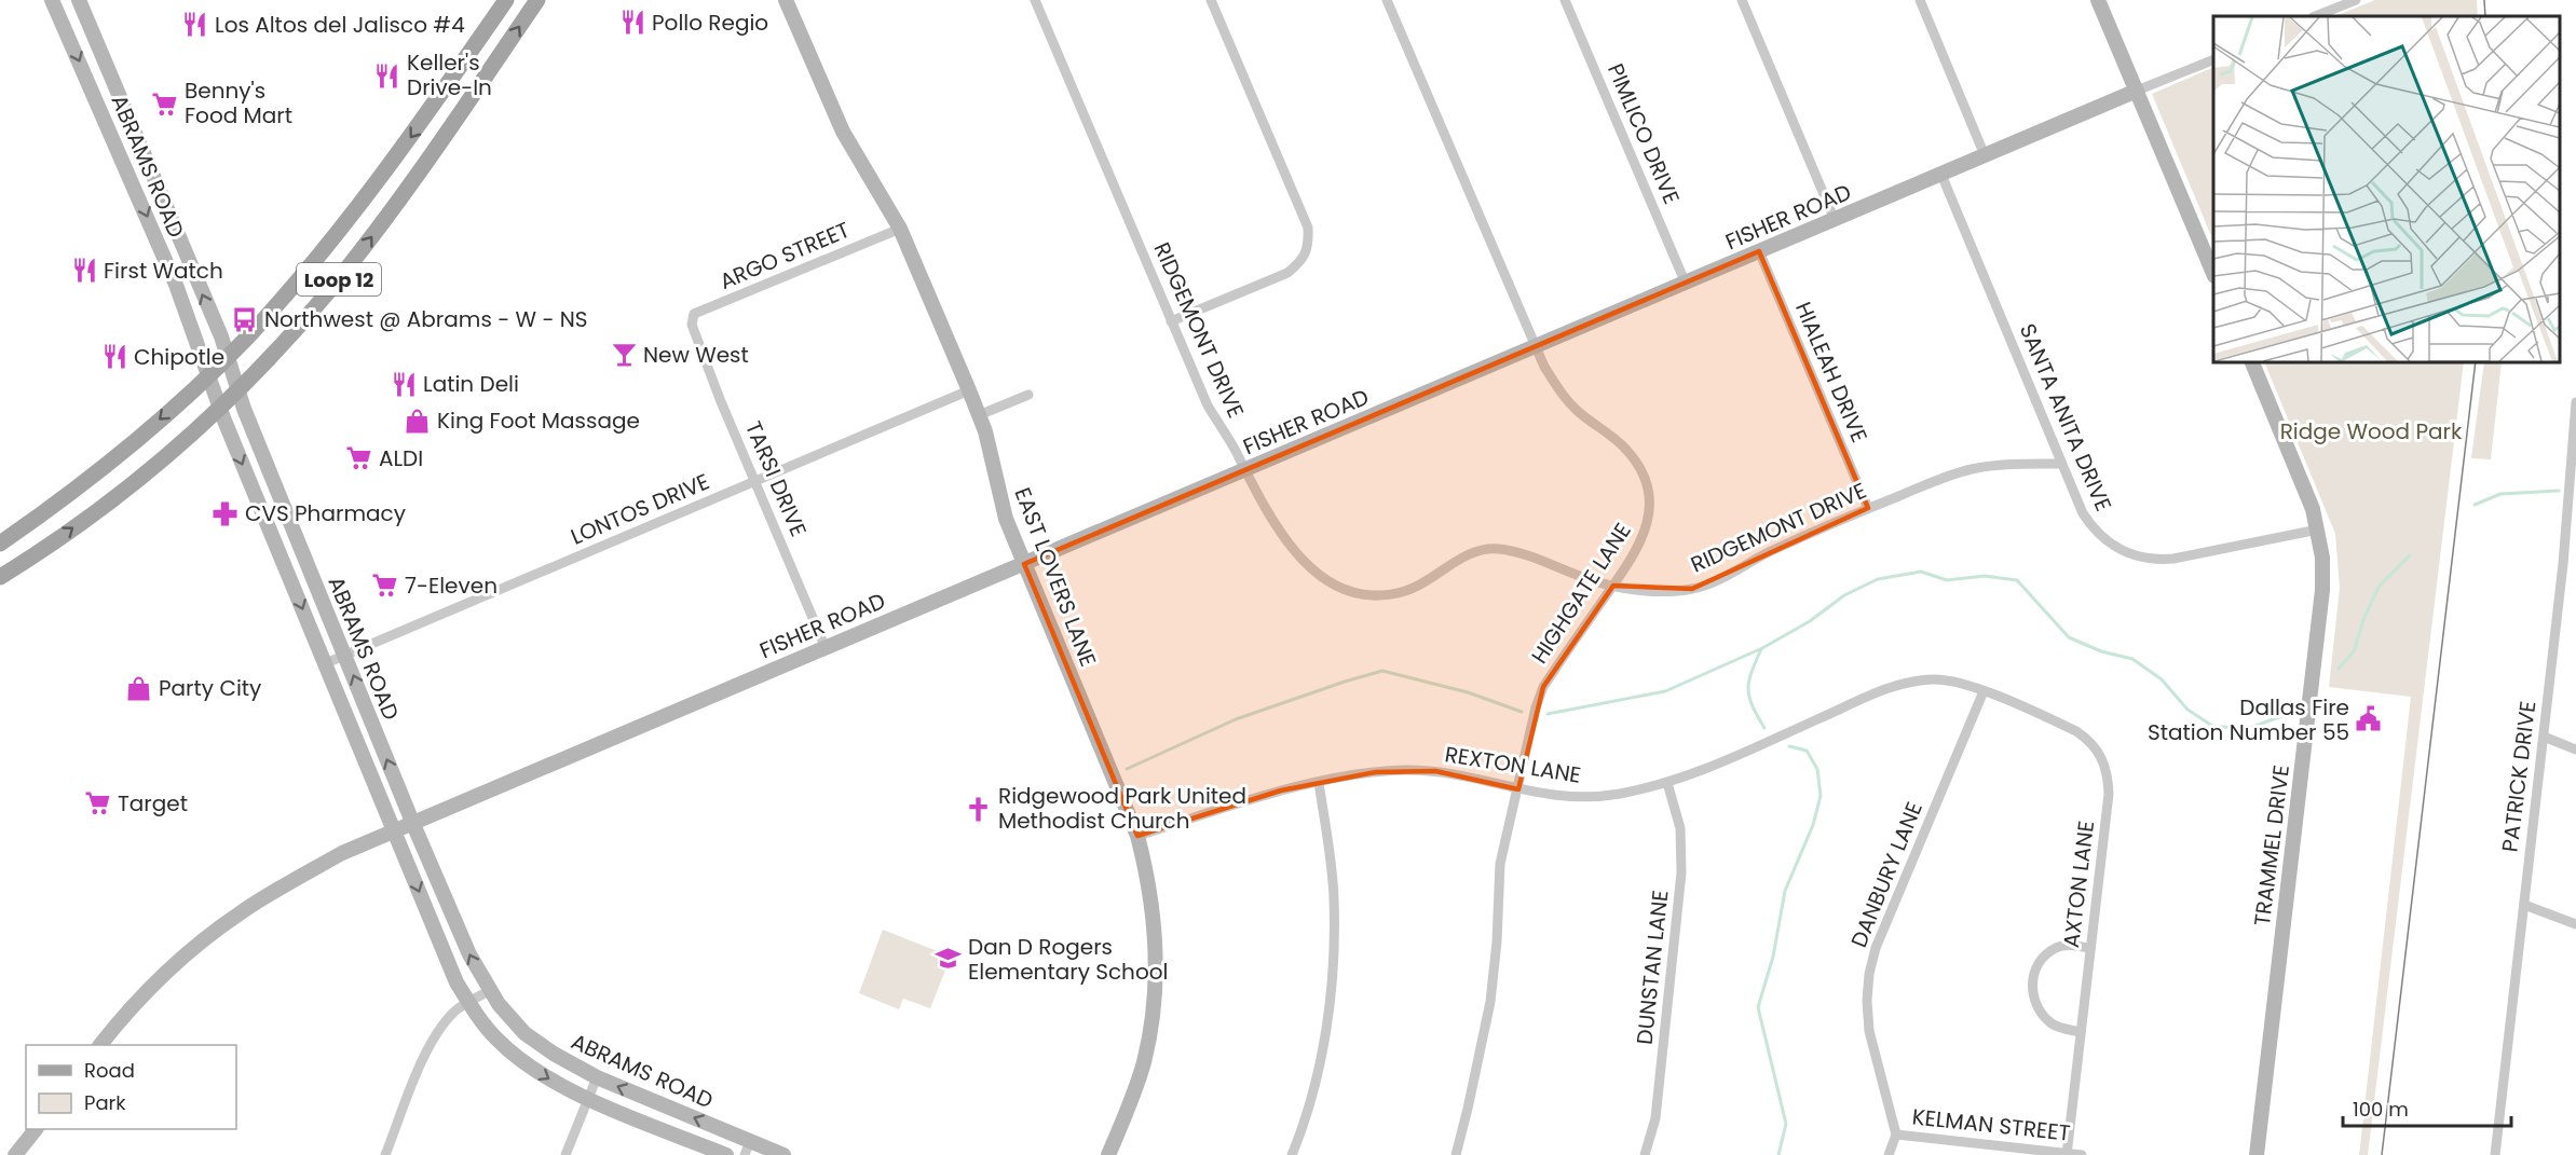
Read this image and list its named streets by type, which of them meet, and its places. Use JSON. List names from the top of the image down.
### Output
{
  "streets": {
    "main road": ["Loop 12"],
    "street": [
      "PIMLICO DRIVE",
      "ABRAMS ROAD",
      "FISHER ROAD",
      "ARGO STREET",
      "RIDGEMONT DRIVE",
      "HIALEAH DRIVE",
      "SANTA ANITA DRIVE",
      "TARSI DRIVE",
      "LONTOS DRIVE",
      "EAST LOVERS LANE",
      "HIGHGATE LANE",
      "REXTON LANE",
      "PATRICK DRIVE",
      "TRAMMEL DRIVE",
      "DANBURY LANE",
      "AXTON LANE",
      "DUNSTAN LANE",
      "KELMAN STREET"
    ]
  },
  "crossings": [
    ["PIMLICO DRIVE", "FISHER ROAD"],
    ["ABRAMS ROAD", "FISHER ROAD"],
    ["ABRAMS ROAD", "Loop 12"],
    ["ABRAMS ROAD", "LONTOS DRIVE"],
    ["FISHER ROAD", "RIDGEMONT DRIVE"],
    ["FISHER ROAD", "HIALEAH DRIVE"],
    ["FISHER ROAD", "SANTA ANITA DRIVE"],
    ["FISHER ROAD", "TARSI DRIVE"],
    ["FISHER ROAD", "EAST LOVERS LANE"],
    ["FISHER ROAD", "HIGHGATE LANE"],
    ["ARGO STREET", "TARSI DRIVE"],
    ["ARGO STREET", "EAST LOVERS LANE"],
    ["RIDGEMONT DRIVE", "HIALEAH DRIVE"],
    ["RIDGEMONT DRIVE", "SANTA ANITA DRIVE"],
    ["RIDGEMONT DRIVE", "HIGHGATE LANE"],
    ["SANTA ANITA DRIVE", "TRAMMEL DRIVE"],
    ["TARSI DRIVE", "LONTOS DRIVE"],
    ["LONTOS DRIVE", "EAST LOVERS LANE"],
    ["EAST LOVERS LANE", "REXTON LANE"],
    ["HIGHGATE LANE", "REXTON LANE"],
    ["REXTON LANE", "DANBURY LANE"],
    ["REXTON LANE", "AXTON LANE"],
    ["REXTON LANE", "DUNSTAN LANE"],
    ["DANBURY LANE", "AXTON LANE"],
    ["DANBURY LANE", "KELMAN STREET"],
    ["AXTON LANE", "KELMAN STREET"]
  ],
  "parks": ["Ridge Wood Park"],
  "places": {
    "restaurant": [
      "Pollo Regio",
      "Los Altos del Jalisco #4",
      "Keller's Drive-In",
      "First Watch",
      "Chipotle",
      "Latin Deli"
    ],
    "supermarket": [
      "Benny's Food Mart",
      "ALDI",
      "7-Eleven",
      "Target"
    ],
    "bus stop": ["Northwest @ Abrams - W - NS"],
    "bar": ["New West"],
    "shop": ["King Foot Massage", "Party City"],
    "pharmacy": ["CVS Pharmacy"],
    "public building": ["Dallas Fire Station Number 55"],
    "church": ["Ridgewood Park United Methodist Church"],
    "school or university": ["Dan D Rogers Elementary School"]
  },
  "legend": ["Road", "Park"],
  "scale_bar": "100 m"
}
